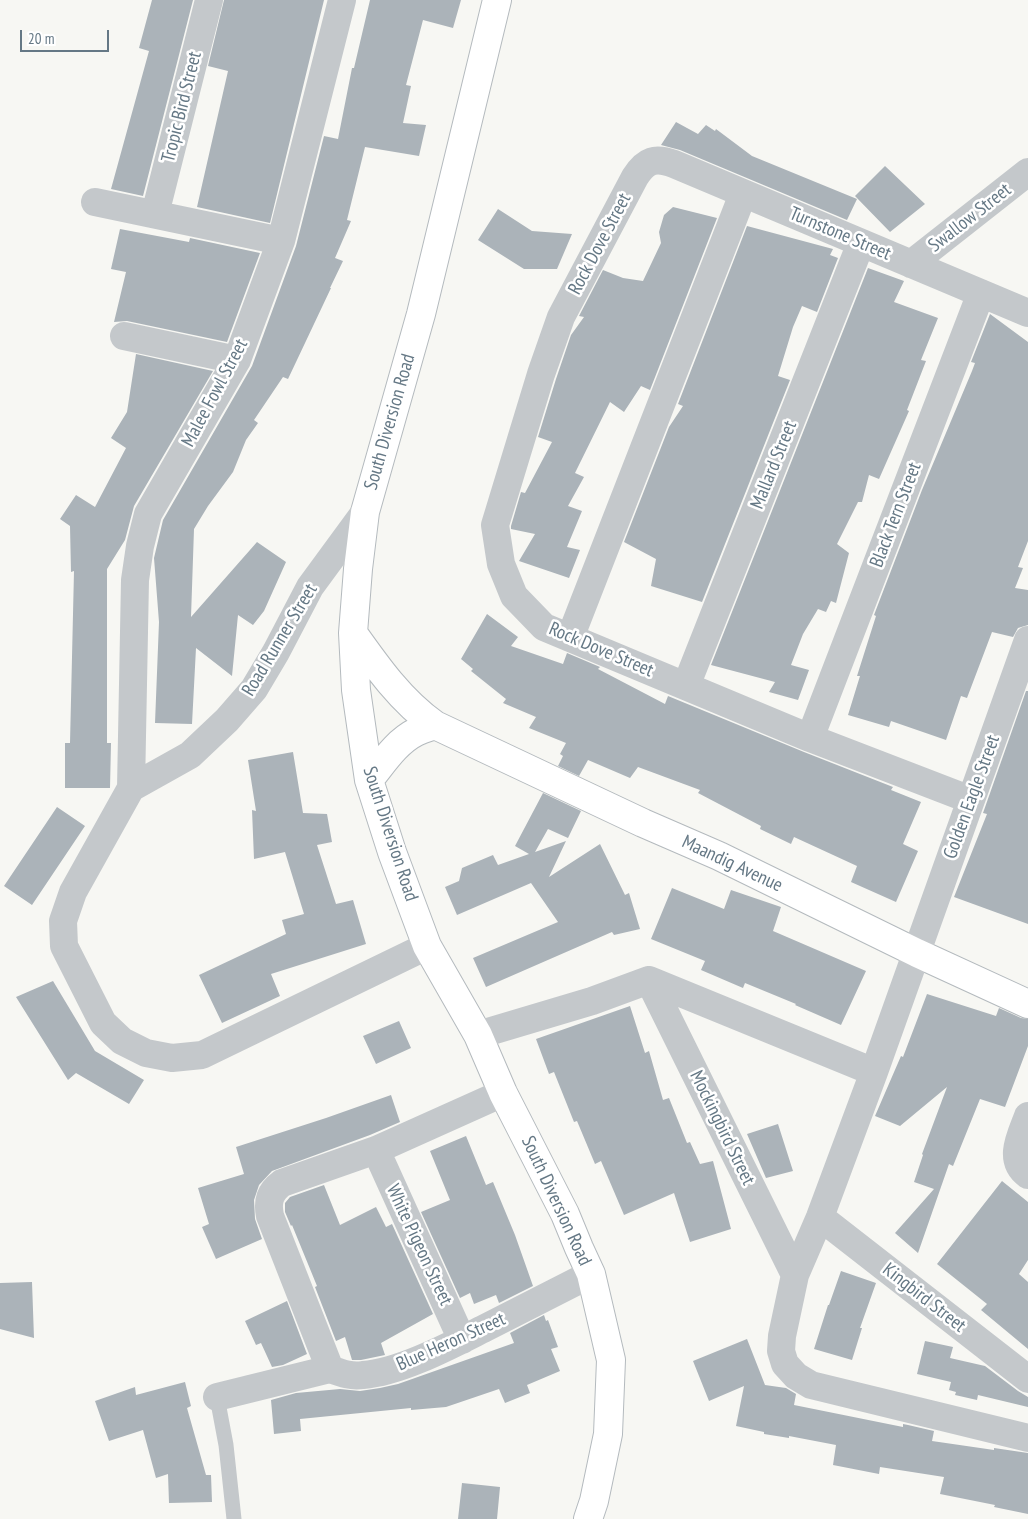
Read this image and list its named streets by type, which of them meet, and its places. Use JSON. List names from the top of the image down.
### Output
{
  "streets": {
    "main road": ["South Diversion Road", "Maandig Avenue"],
    "street": [
      "Tropic Bird Street",
      "Swallow Street",
      "Turnstone Street",
      "Rock Dove Street",
      "Malee Fowl Street",
      "Mallard Street",
      "Black Tern Street",
      "Road Runner Street",
      "Golden Eagle Street",
      "Mockingbird Street",
      "White Pigeon Street",
      "Kingbird Street",
      "Blue Heron Street"
    ]
  },
  "crossings": [
    ["Swallow Street", "Turnstone Street"],
    ["Turnstone Street", "Rock Dove Street"],
    ["Turnstone Street", "Mallard Street"],
    ["Turnstone Street", "Black Tern Street"],
    ["Rock Dove Street", "Mallard Street"],
    ["Rock Dove Street", "Black Tern Street"],
    ["Rock Dove Street", "Golden Eagle Street"],
    ["Malee Fowl Street", "Road Runner Street"],
    ["South Diversion Road", "Road Runner Street"],
    ["South Diversion Road", "Maandig Avenue"],
    ["South Diversion Road", "Blue Heron Street"],
    ["Golden Eagle Street", "Maandig Avenue"],
    ["Golden Eagle Street", "Mockingbird Street"],
    ["Golden Eagle Street", "Kingbird Street"],
    ["White Pigeon Street", "Blue Heron Street"]
  ],
  "scale_bar": "20 m"
}
